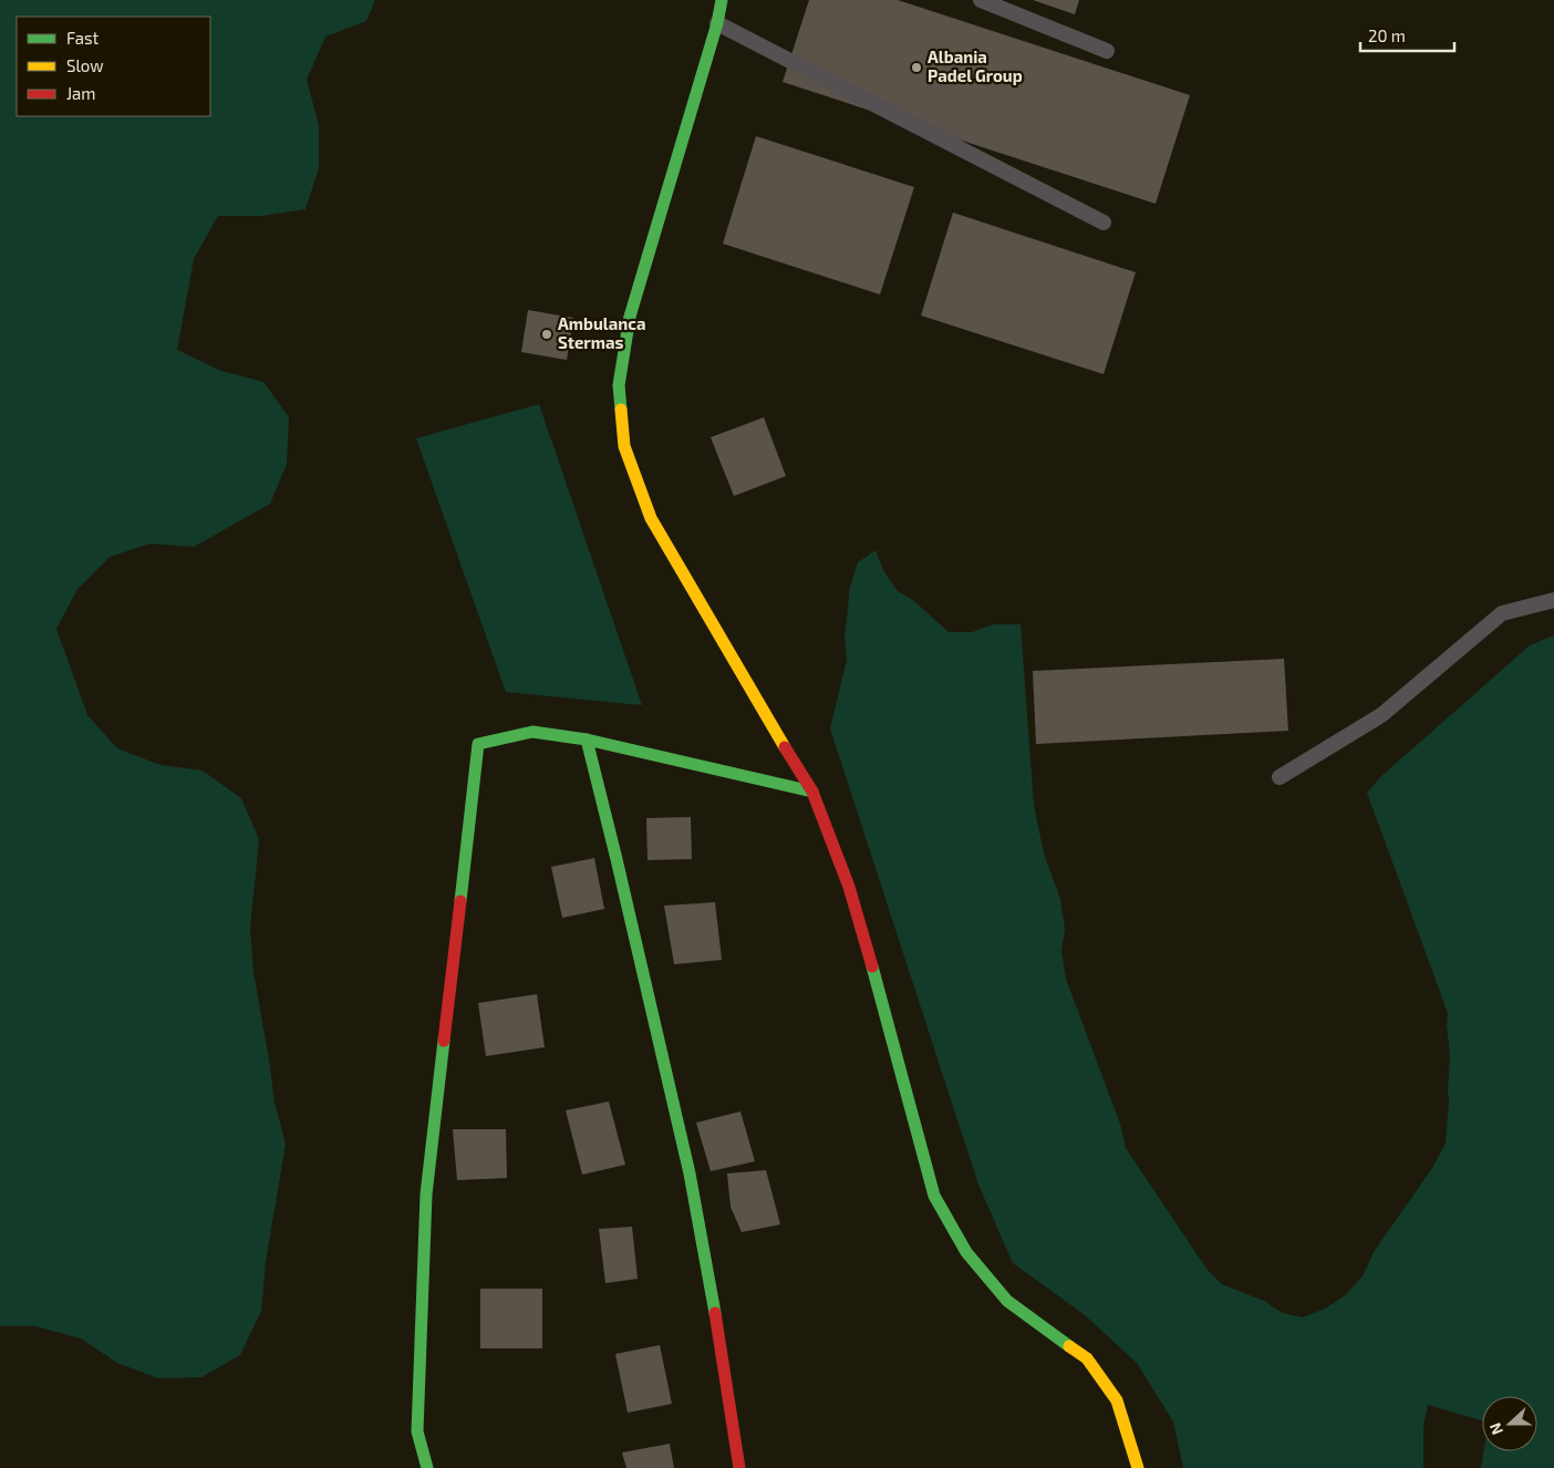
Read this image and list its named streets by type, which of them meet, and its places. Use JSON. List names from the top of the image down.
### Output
{
  "places": ["Albania Padel Group", "Ambulanca Stermas"],
  "legend": ["Fast", "Slow", "Jam"],
  "scale_bar": "20 m",
  "north": "left"
}
